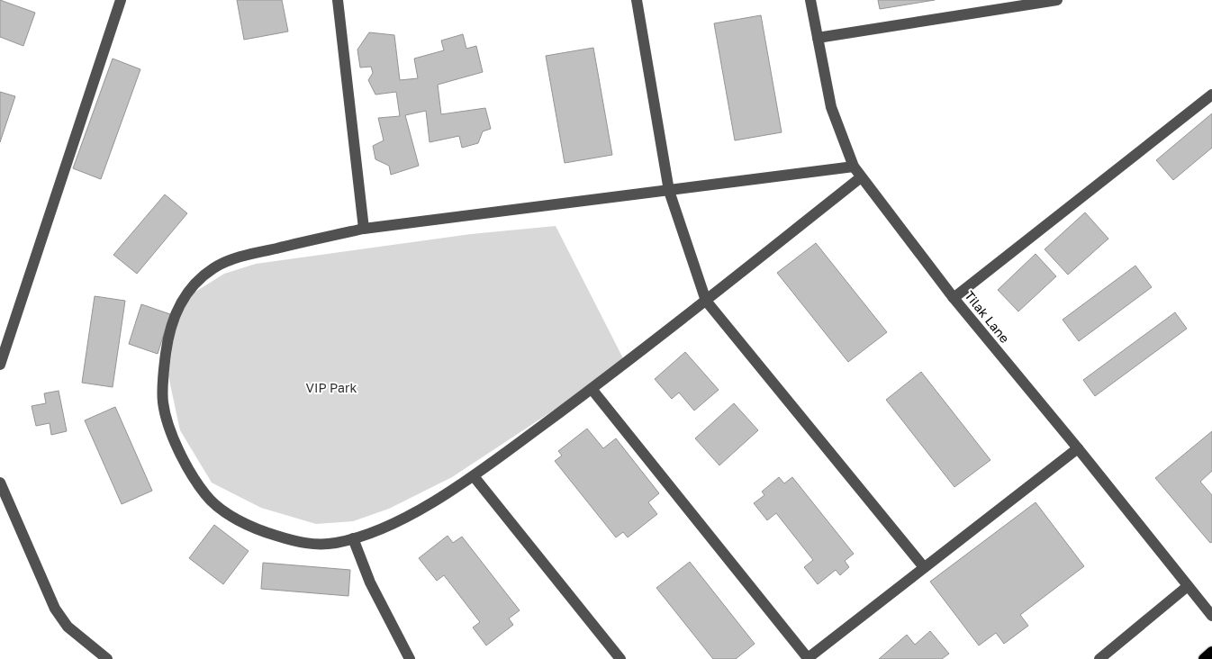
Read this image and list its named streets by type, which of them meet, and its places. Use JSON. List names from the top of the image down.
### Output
{
  "streets": {
    "street": ["Tilak Lane"]
  },
  "parks": ["VIP Park"]
}
